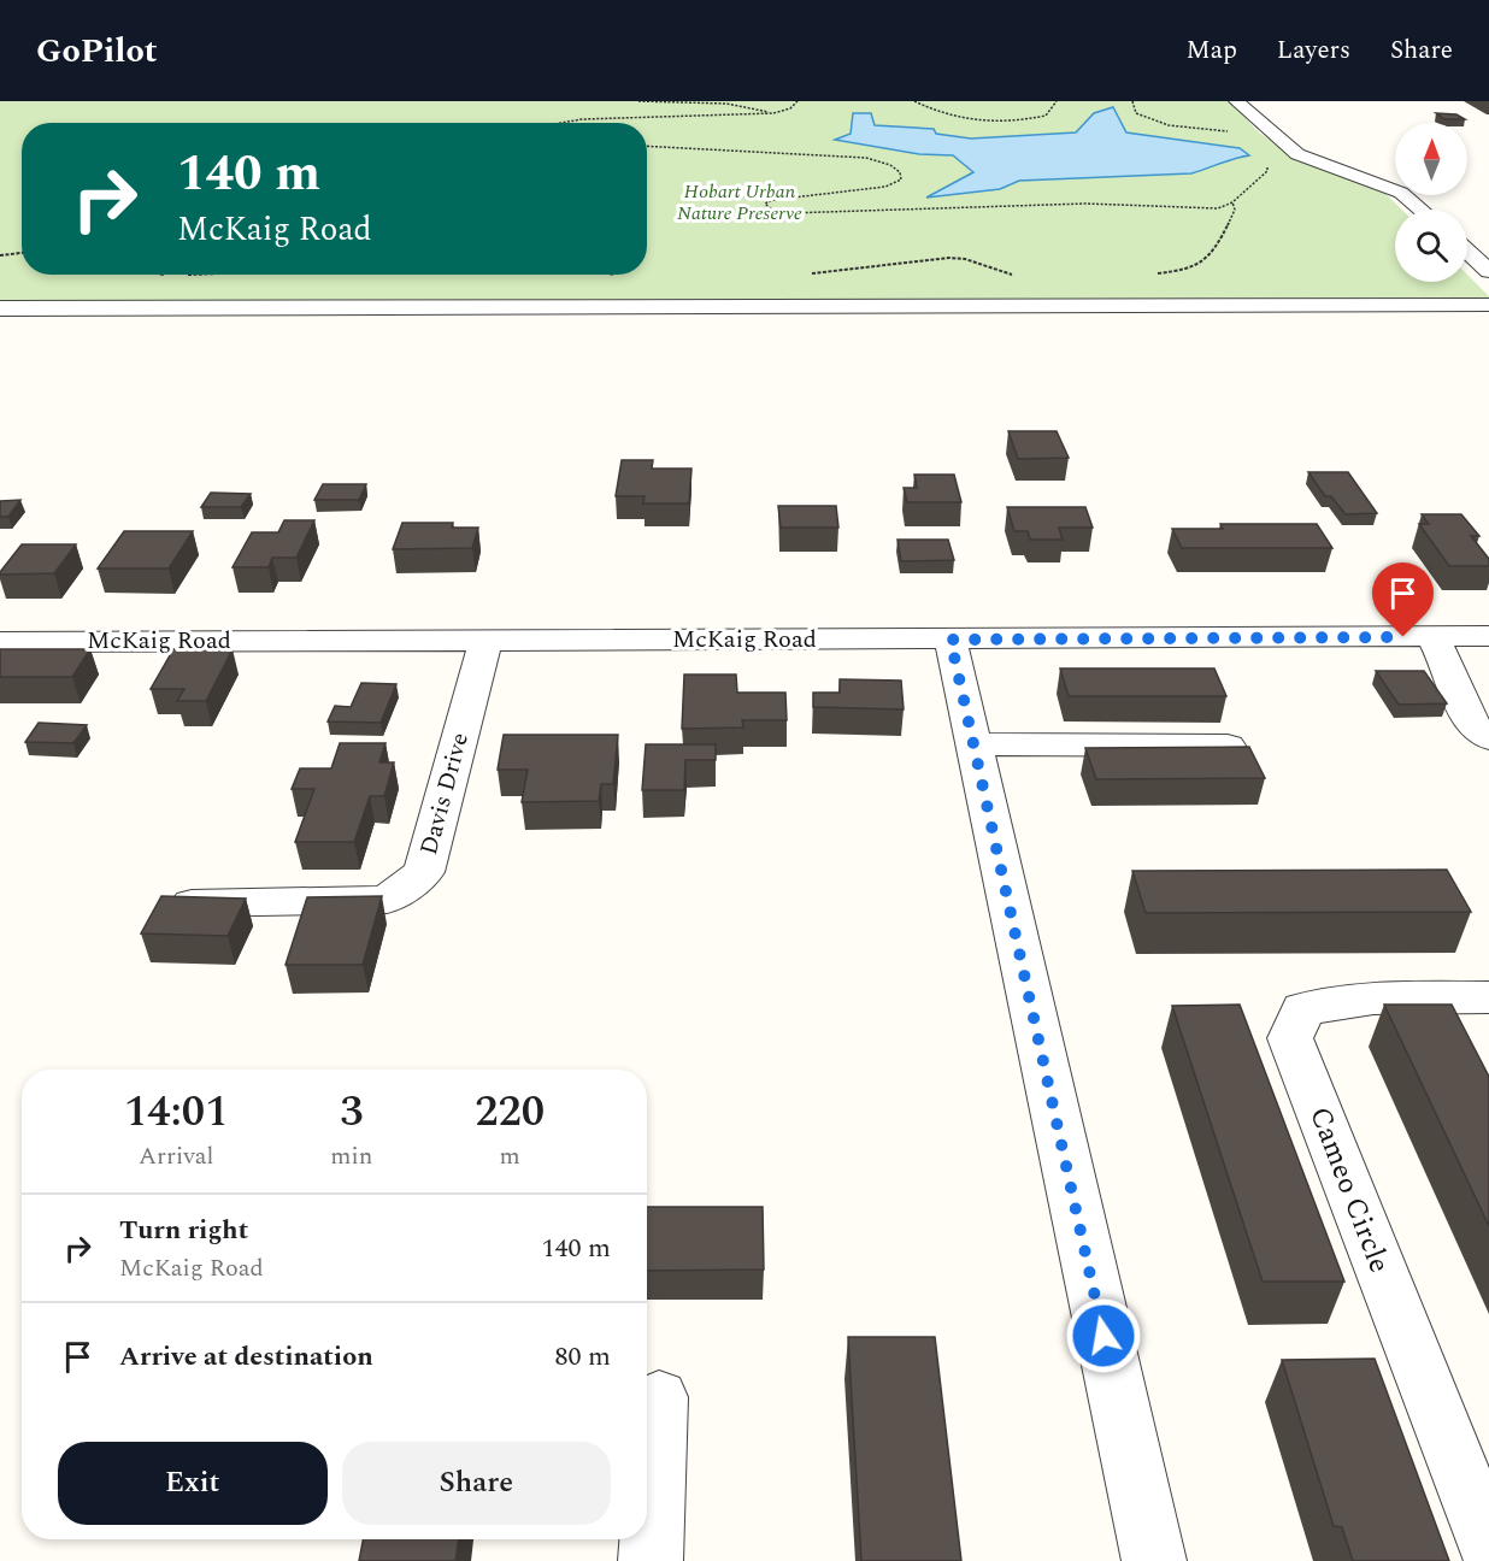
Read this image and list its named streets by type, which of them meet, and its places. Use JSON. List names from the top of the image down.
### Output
{
  "streets": {
    "street": ["McKaig Road", "Davis Drive", "Cameo Circle"]
  },
  "crossings": [
    ["McKaig Road", "Davis Drive"]
  ],
  "parks": ["Hobart Urban Nature Preserve"],
  "north": "top",
  "page": {
    "header": "GoPilot",
    "nav": ["Map", "Layers", "Share"],
    "turn": ["140 m", "McKaig Road"],
    "eta": [
      "14:01",
      "Arrival",
      "3",
      "min",
      "220",
      "m"
    ],
    "list": [
      {
        "name": "Turn right",
        "note": "McKaig Road",
        "value": "140 m"
      },
      {
        "name": "Arrive at destination",
        "value": "80 m"
      }
    ],
    "buttons": ["Exit", "Share"]
  }
}
